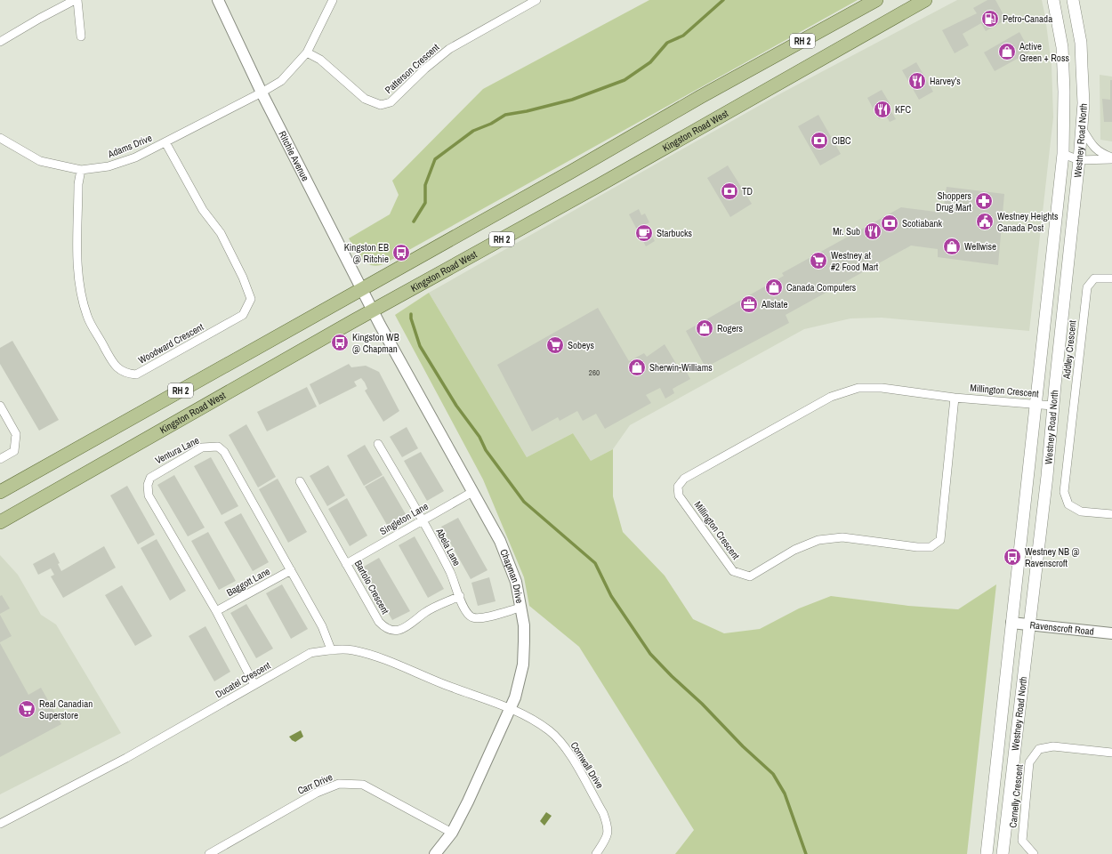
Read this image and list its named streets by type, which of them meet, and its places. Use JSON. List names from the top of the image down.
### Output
{
  "streets": {
    "main road": ["RH 2", "Kingston Road West", "Westney Road North"],
    "street": [
      "Patterson Crescent",
      "Adams Drive",
      "Ritchie Avenue",
      "Woodward Crescent",
      "Addley Crescent",
      "Millington Crescent",
      "Ventura Lane",
      "Singleton Lane",
      "Abela Lane",
      "Chapman Drive",
      "Baggott Lane",
      "Bartolo Crescent",
      "Ravenscroft Road",
      "Ducatel Crescent",
      "Cornwall Drive",
      "Carr Drive",
      "Carnelly Crescent"
    ]
  },
  "crossings": [
    ["RH 2", "Ritchie Avenue"],
    ["Patterson Crescent", "Adams Drive"],
    ["Kingston Road West", "Ritchie Avenue"],
    ["Kingston Road West", "Chapman Drive"],
    ["Westney Road North", "Millington Crescent"],
    ["Westney Road North", "Ravenscroft Road"],
    ["Adams Drive", "Ritchie Avenue"],
    ["Adams Drive", "Woodward Crescent"],
    ["Ritchie Avenue", "Chapman Drive"],
    ["Ventura Lane", "Baggott Lane"],
    ["Ventura Lane", "Ducatel Crescent"],
    ["Singleton Lane", "Abela Lane"],
    ["Singleton Lane", "Chapman Drive"],
    ["Singleton Lane", "Bartolo Crescent"],
    ["Abela Lane", "Chapman Drive"],
    ["Abela Lane", "Bartolo Crescent"],
    ["Chapman Drive", "Ducatel Crescent"],
    ["Chapman Drive", "Cornwall Drive"],
    ["Chapman Drive", "Carr Drive"],
    ["Ducatel Crescent", "Cornwall Drive"]
  ],
  "places": {
    "fuel station": ["Petro-Canada"],
    "shop": [
      "Active Green + Ross",
      "Wellwise",
      "Canada Computers",
      "Rogers",
      "Sherwin-Williams"
    ],
    "restaurant": ["Harvey's", "KFC", "Mr. Sub"],
    "bank": ["CIBC", "TD", "Scotiabank"],
    "pharmacy": ["Shoppers Drug Mart"],
    "public building": ["Westney Heights Canada Post"],
    "cafe": ["Starbucks"],
    "bus stop": ["Kingston EB @ Ritchie", "Kingston WB @ Chapman", "Westney NB @ Ravenscroft"],
    "supermarket": ["Westney at #2 Food Mart", "Sobeys", "Real Canadian Superstore"],
    "office": ["Allstate"]
  },
  "house_numbers": ["260"]
}
